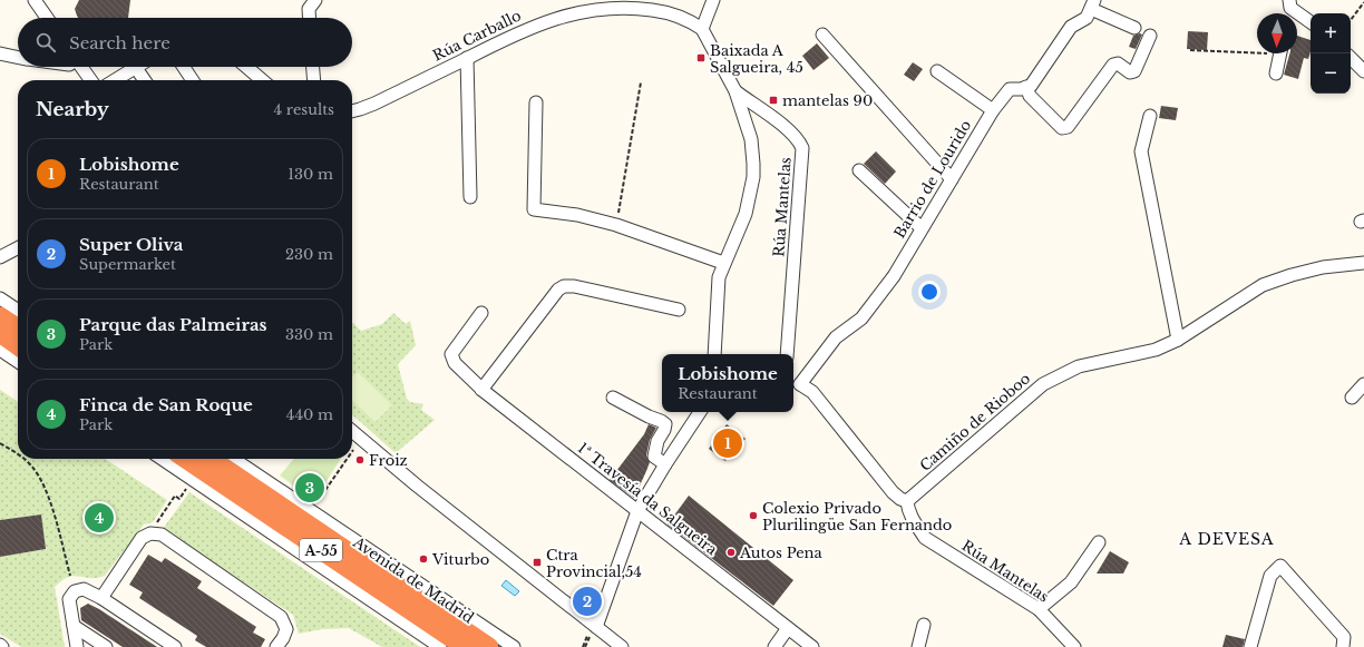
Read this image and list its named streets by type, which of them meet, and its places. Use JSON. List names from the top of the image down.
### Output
{
  "streets": {
    "highway": ["A-55", "Avenida de Madrid"],
    "street": [
      "Rúa Carballo",
      "Barrio de Lourido",
      "Rúa Mantelas",
      "Camiño de Rioboo",
      "1ª Travesía da Salgueira"
    ]
  },
  "crossings": [
    ["Rúa Mantelas", "Camiño de Rioboo"]
  ],
  "districts": ["A DEVESA"],
  "places": {
    "transit": ["Baixada A Salgueira, 45", "mantelas 90", "Ctra Provincial,54"],
    "other": [
      "Froiz",
      "Colexio Privado Plurilingüe San Fernando",
      "Autos Pena",
      "Viturbo"
    ]
  },
  "north": "bottom",
  "page": {
    "map_buttons": ["+", "−"],
    "search": "Search here",
    "heading": ["Nearby", "4 results"],
    "list": [
      {
        "mark": "1",
        "name": "Lobishome",
        "note": "Restaurant",
        "value": "130 m"
      },
      {
        "mark": "2",
        "name": "Super Oliva",
        "note": "Supermarket",
        "value": "230 m"
      },
      {
        "mark": "3",
        "name": "Parque das Palmeiras",
        "note": "Park",
        "value": "330 m"
      },
      {
        "mark": "4",
        "name": "Finca de San Roque",
        "note": "Park",
        "value": "440 m"
      }
    ],
    "popup": ["Lobishome", "Restaurant"],
    "pins": [
      "1",
      "3",
      "4",
      "2"
    ]
  }
}
